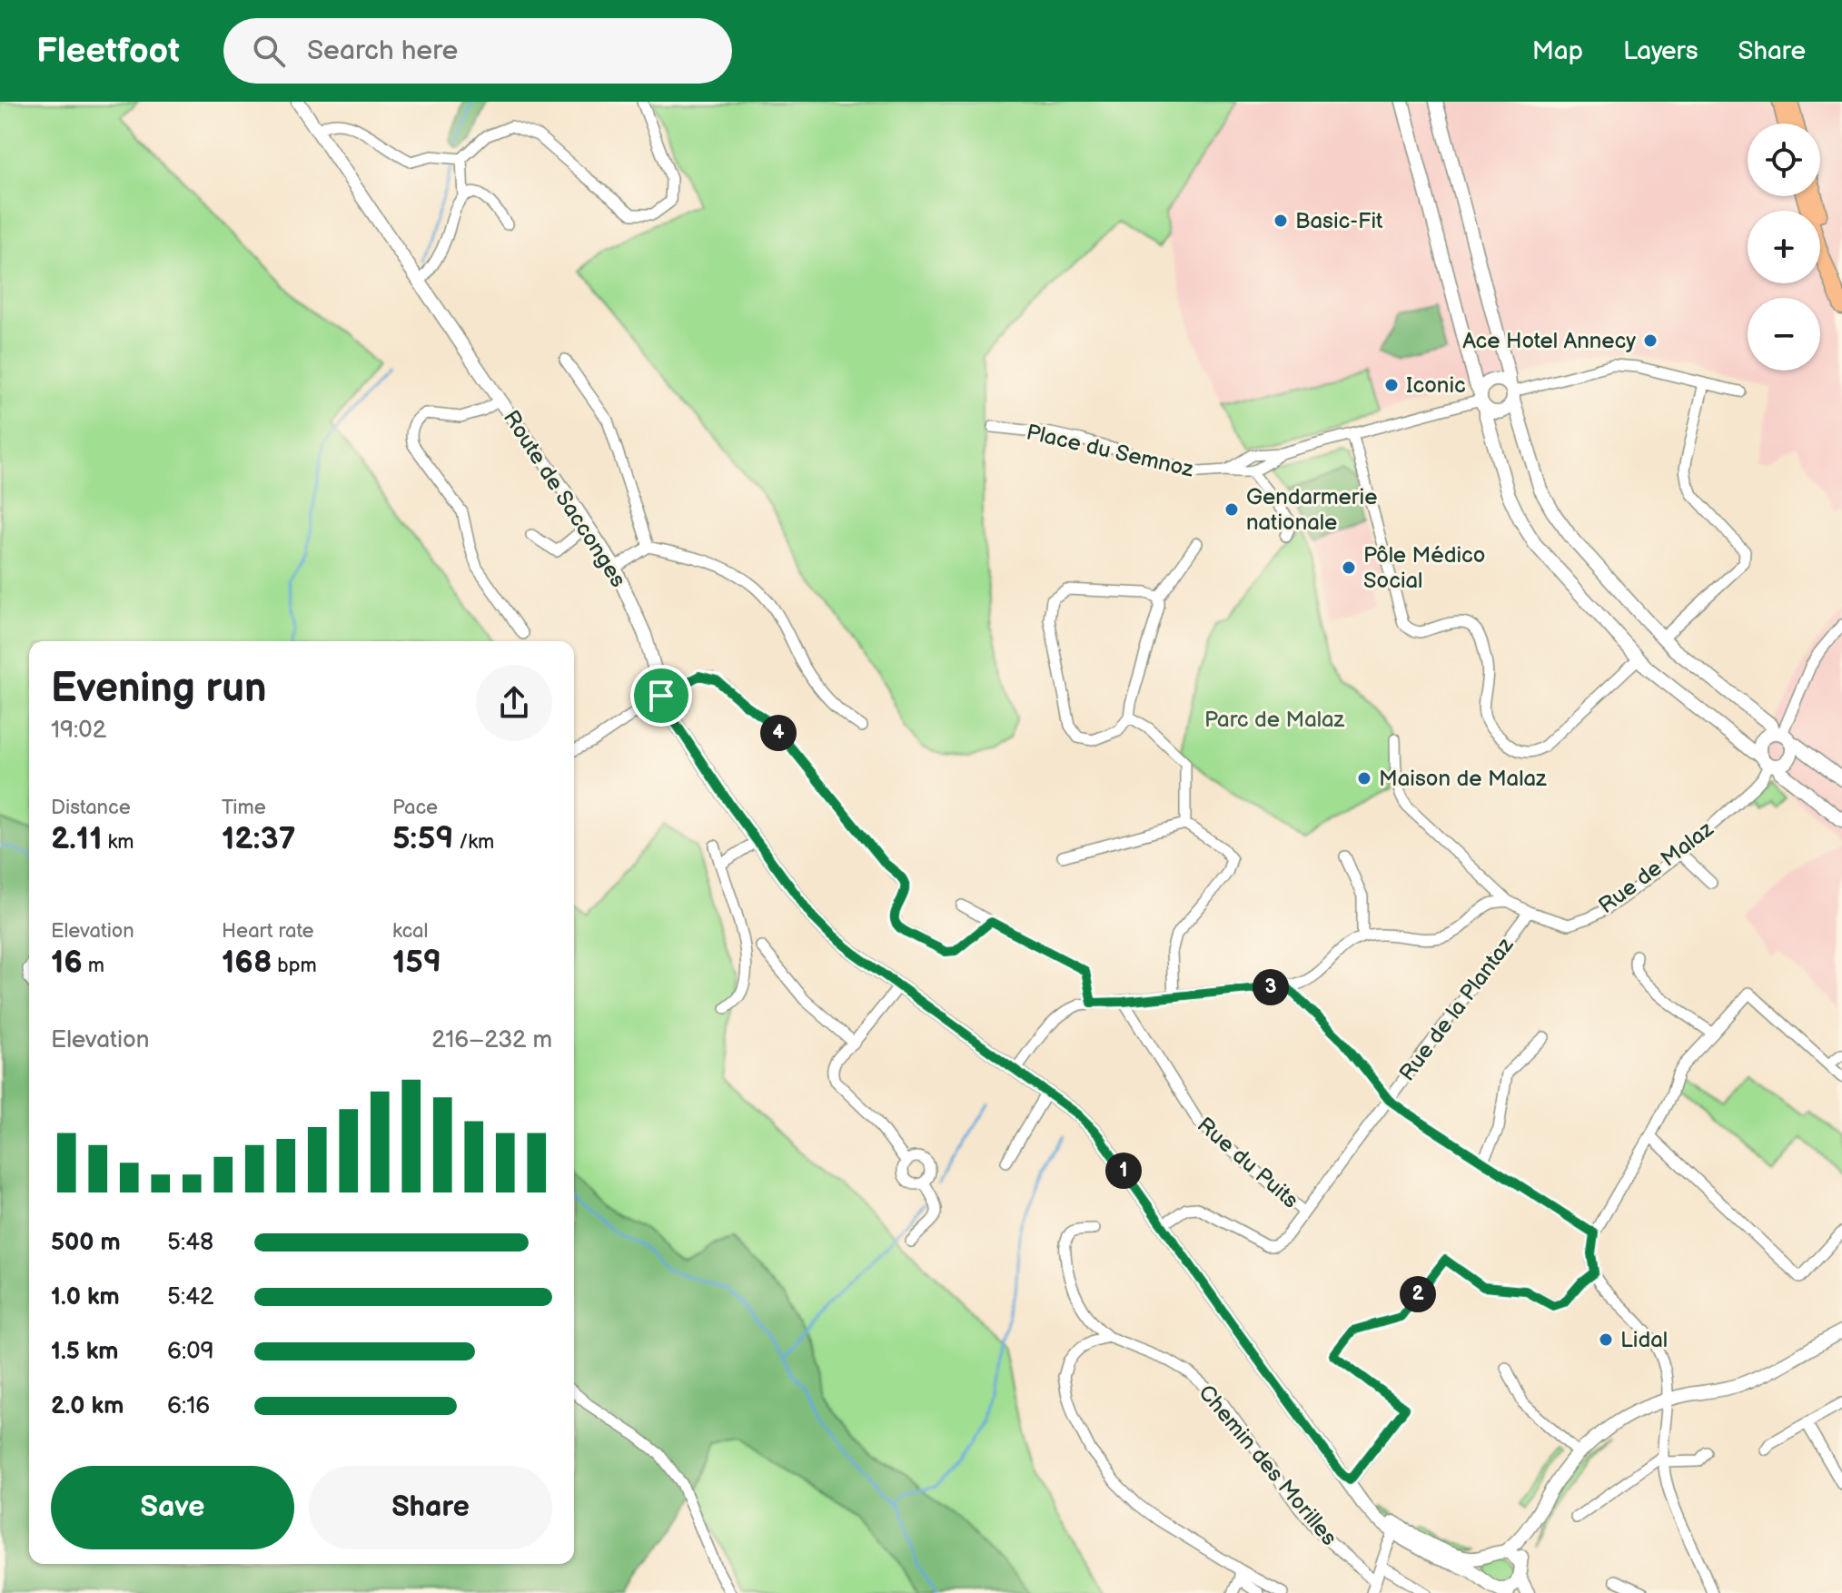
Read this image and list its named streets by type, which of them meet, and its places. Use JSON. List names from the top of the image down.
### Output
{
  "streets": {
    "street": [
      "Place du Semnoz",
      "Route de Sacconges",
      "Rue de Malaz",
      "Rue de la Plantaz",
      "Rue du Puits",
      "Chemin des Morilles"
    ]
  },
  "crossings": [
    ["Route de Sacconges", "Rue de la Plantaz"],
    ["Rue de Malaz", "Rue de la Plantaz"],
    ["Rue de la Plantaz", "Rue du Puits"]
  ],
  "parks": ["Parc de Malaz"],
  "places": [
    "Basic-Fit",
    "Ace Hotel Annecy",
    "Iconic",
    "Gendarmerie nationale",
    "Pôle Médico Social",
    "Maison de Malaz",
    "Lidal"
  ],
  "page": {
    "header": "Fleetfoot",
    "search": "Search here",
    "nav": ["Map", "Layers", "Share"],
    "map_buttons": ["+", "−"],
    "heading": ["Evening run", "19:02"],
    "pins": [
      "4",
      "3",
      "1",
      "2"
    ],
    "stats": [
      ["Distance", "2.11 km"],
      ["Time", "12:37"],
      ["Pace", "5:59 /km"],
      ["Elevation", "16 m"],
      ["Heart rate", "168 bpm"],
      ["kcal", "159"]
    ],
    "chart": ["Elevation", "216–232 m"],
    "list": [
      {
        "name": "500 m",
        "note": "5:48"
      },
      {
        "name": "1.0 km",
        "note": "5:42"
      },
      {
        "name": "1.5 km",
        "note": "6:09"
      },
      {
        "name": "2.0 km",
        "note": "6:16"
      }
    ],
    "buttons": ["Save", "Share"]
  }
}
